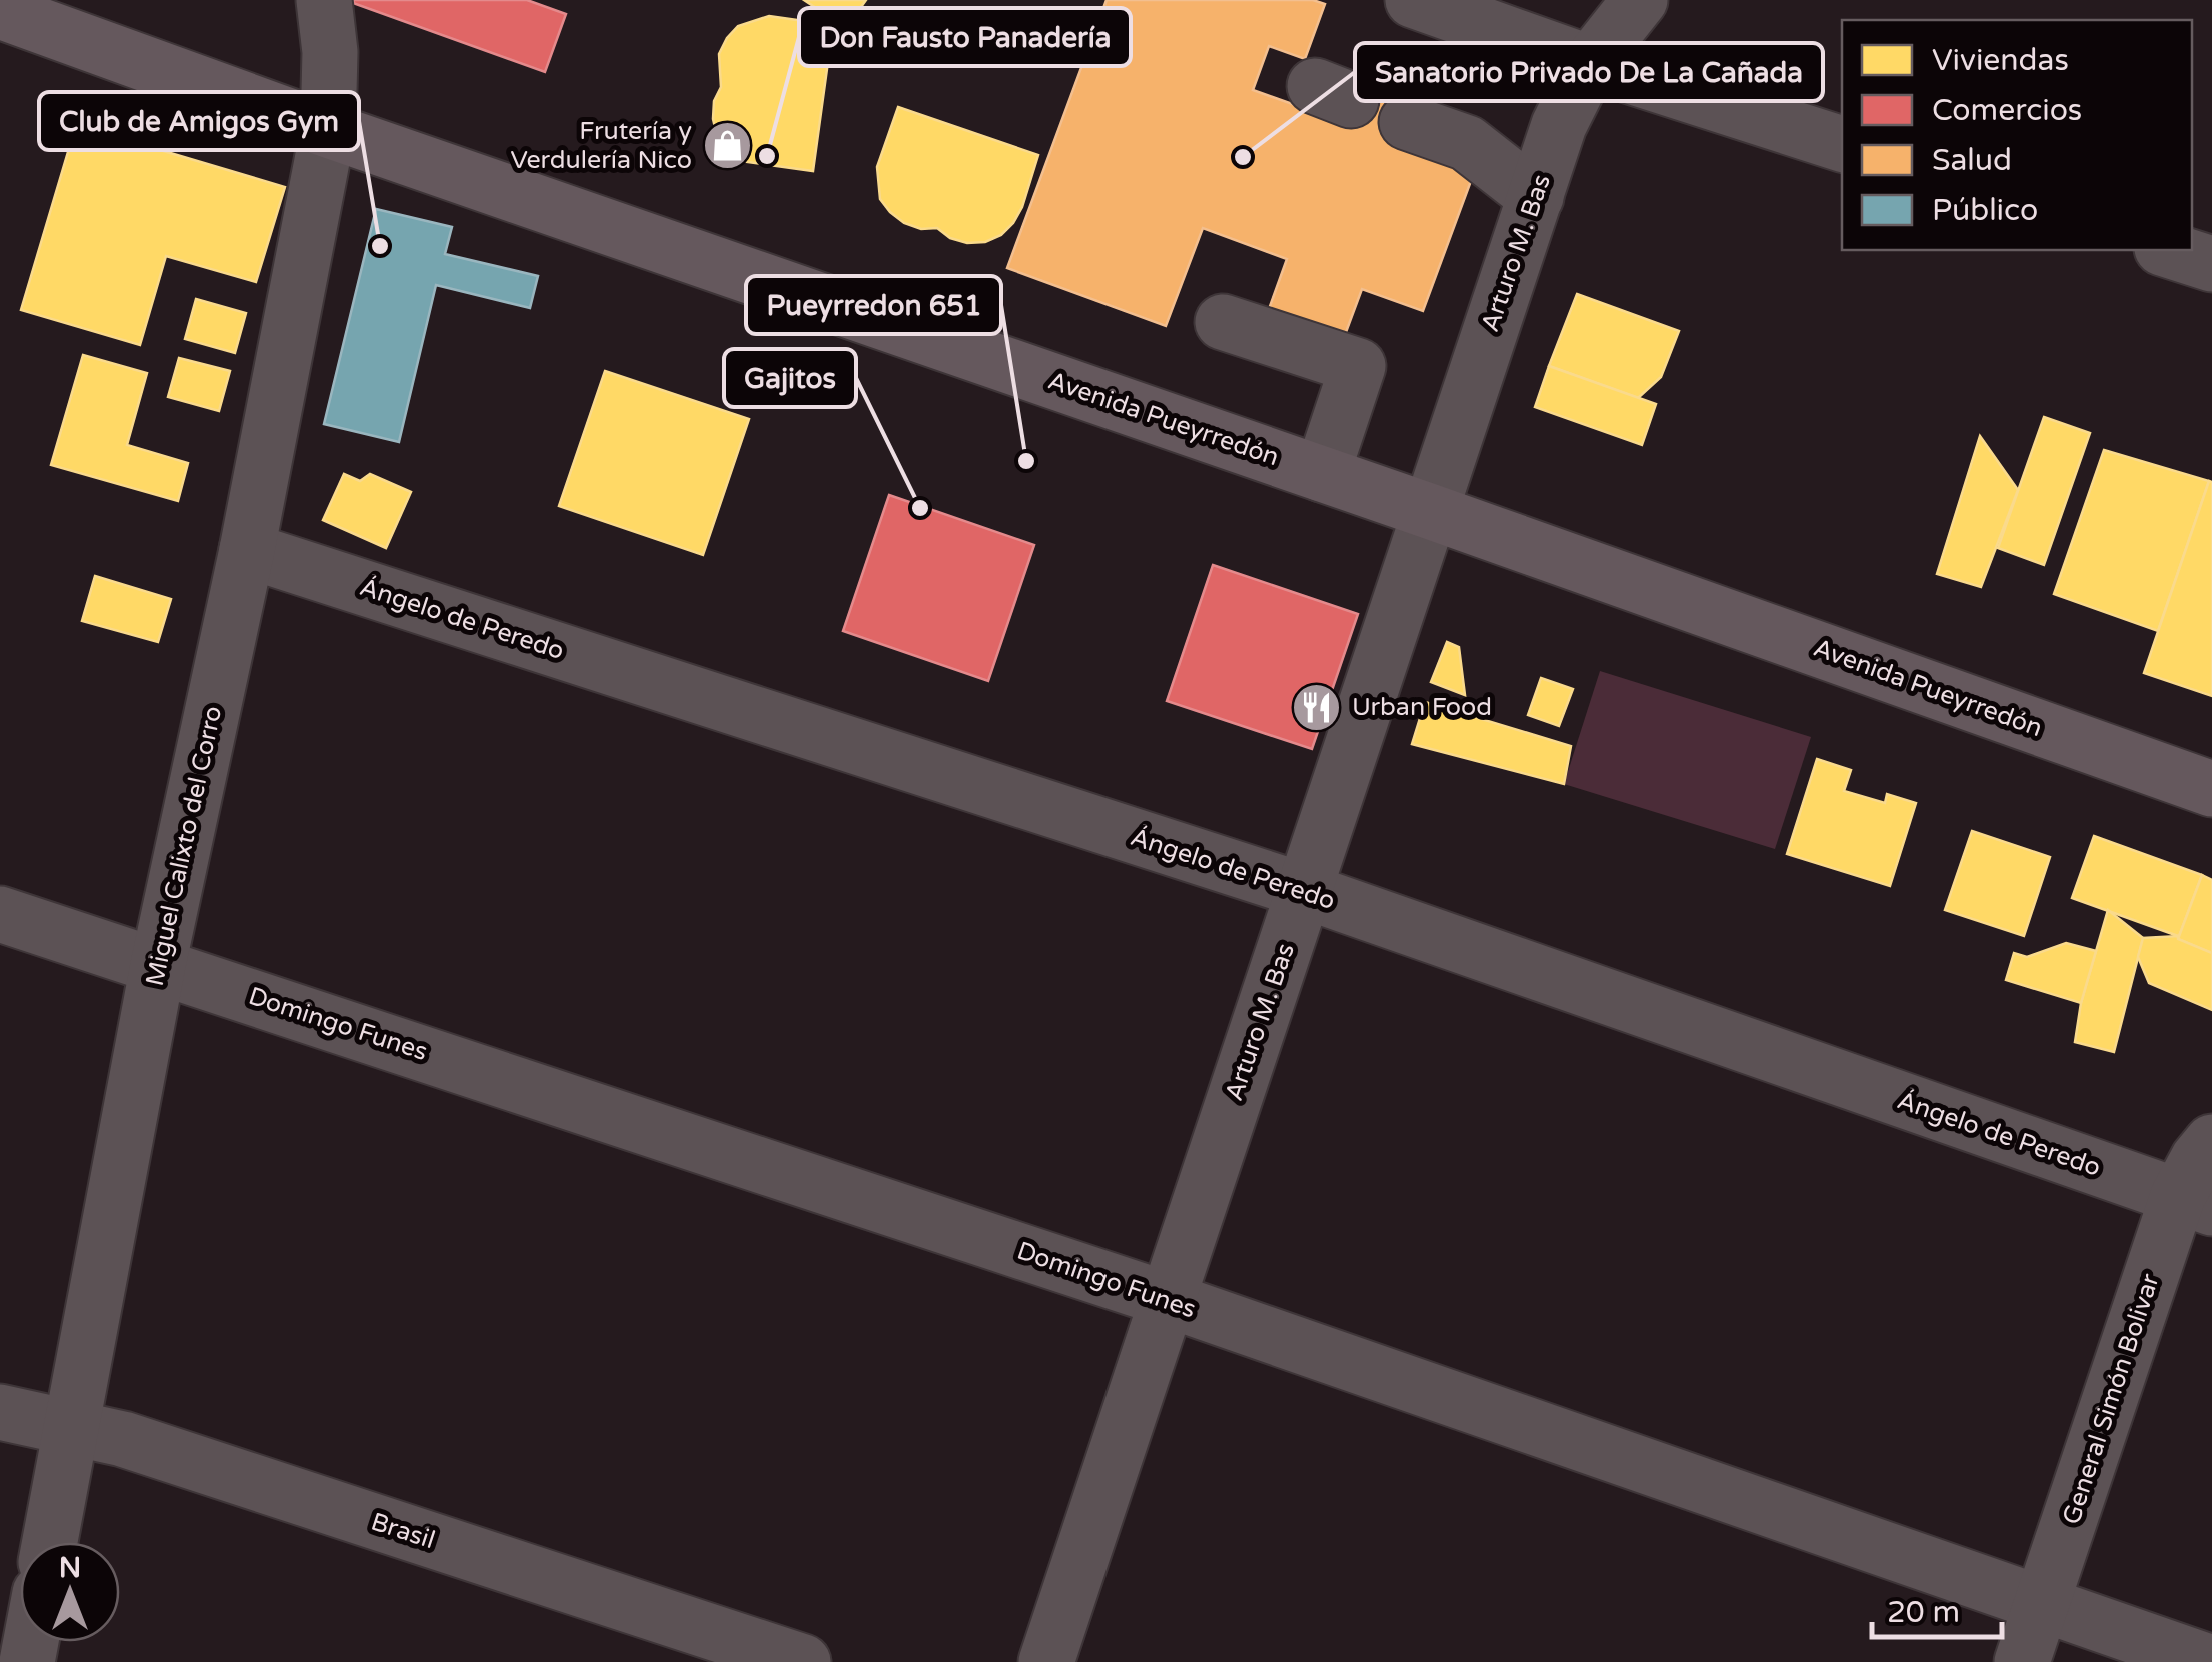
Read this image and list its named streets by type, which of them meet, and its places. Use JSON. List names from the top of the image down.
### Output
{
  "streets": {
    "main road": ["Avenida Pueyrredón"],
    "street": [
      "Arturo M. Bas",
      "Ángelo de Peredo",
      "Miguel Calixto del Corro",
      "Domingo Funes",
      "General Simón Bolivar",
      "Brasil"
    ]
  },
  "crossings": [
    ["Arturo M. Bas", "Avenida Pueyrredón"],
    ["Arturo M. Bas", "Ángelo de Peredo"],
    ["Arturo M. Bas", "Domingo Funes"],
    ["Avenida Pueyrredón", "Miguel Calixto del Corro"],
    ["Ángelo de Peredo", "Miguel Calixto del Corro"],
    ["Ángelo de Peredo", "General Simón Bolivar"],
    ["Miguel Calixto del Corro", "Domingo Funes"],
    ["Miguel Calixto del Corro", "Brasil"],
    ["Domingo Funes", "General Simón Bolivar"]
  ],
  "places": {
    "shop": ["Frutería y Verdulería Nico"],
    "other": [
      "Don Fausto Panadería",
      "Sanatorio Privado De La Cañada",
      "Club de Amigos Gym",
      "Pueyrredon 651",
      "Gajitos"
    ],
    "restaurant": ["Urban Food"]
  },
  "legend": [
    "Viviendas",
    "Comercios",
    "Salud",
    "Público"
  ],
  "scale_bar": "20 m",
  "north": "top"
}
